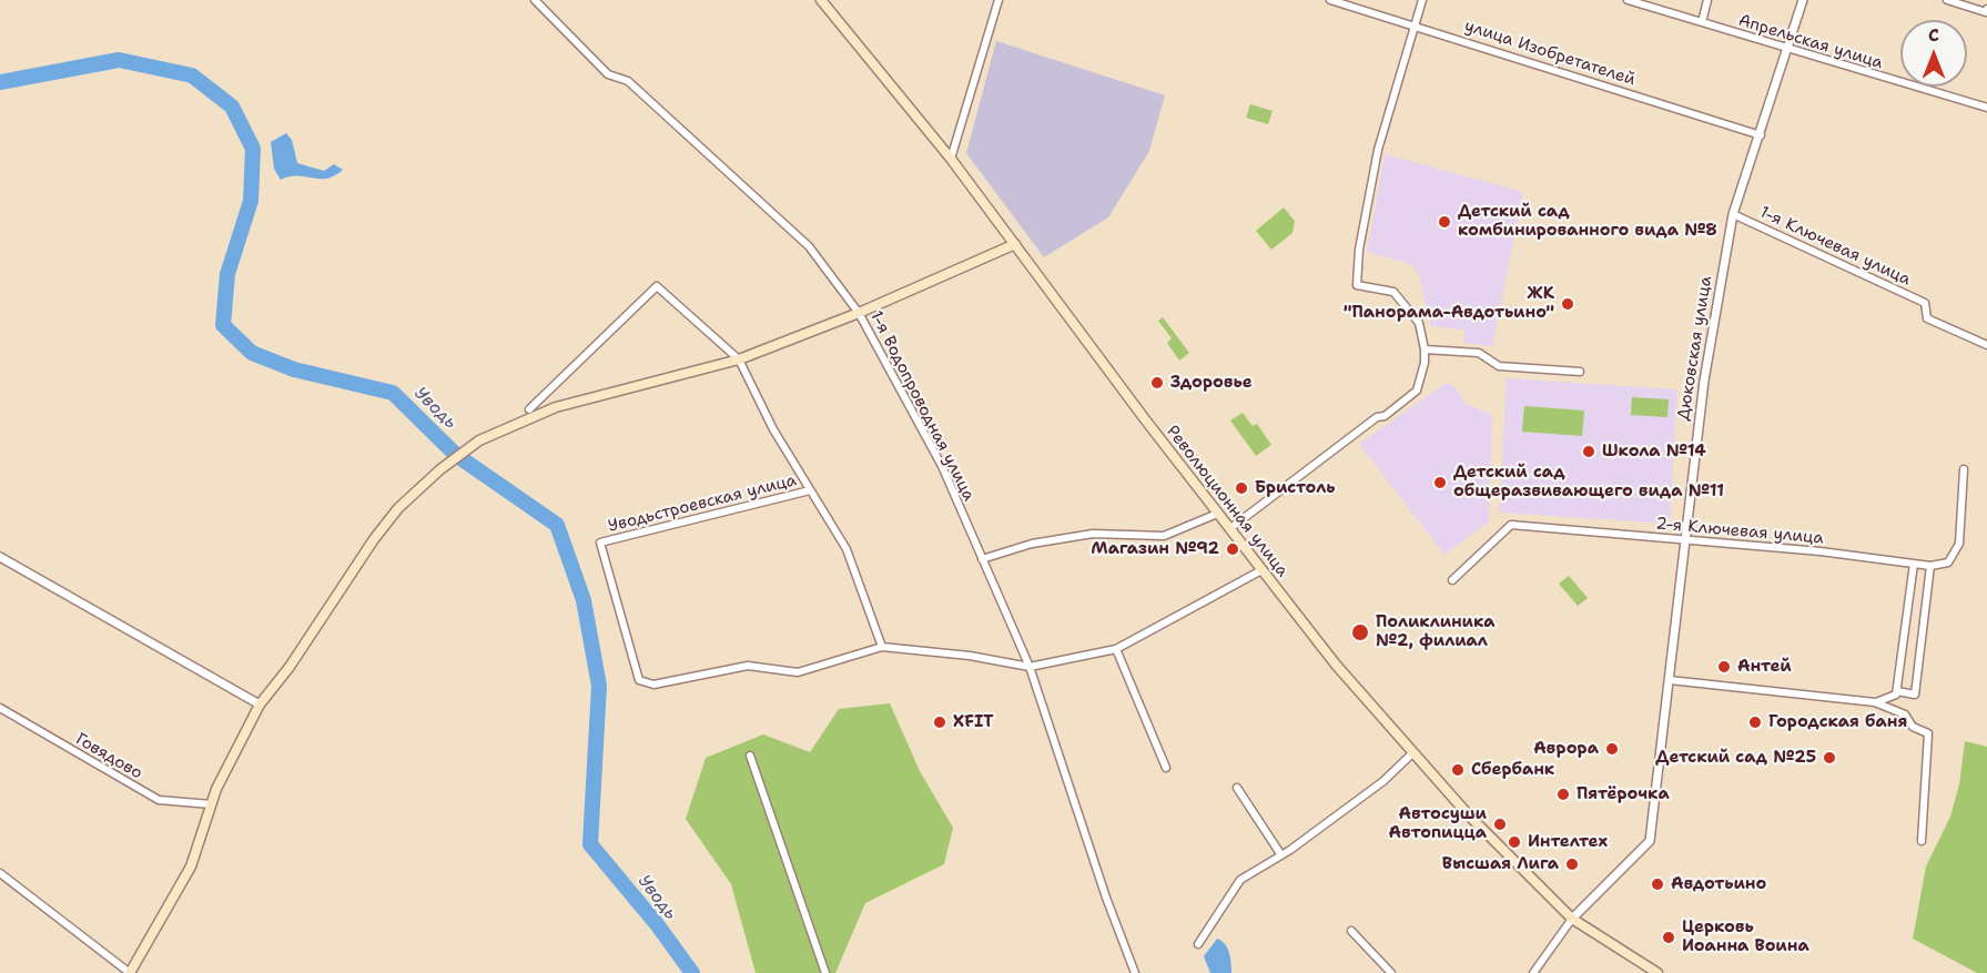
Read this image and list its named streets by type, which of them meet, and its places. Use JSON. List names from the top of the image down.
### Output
{
  "streets": {
    "main road": ["Революционная улица"],
    "street": [
      "Апрельская улица",
      "улица Изобретателей",
      "1-я Ключевая улица",
      "Дюковская улица",
      "1-я Водопроводная улица",
      "Уводьстроевская улица",
      "2-я Ключевая улица",
      "Говядово"
    ]
  },
  "crossings": [
    ["Апрельская улица", "Дюковская улица"],
    ["улица Изобретателей", "Дюковская улица"],
    ["1-я Ключевая улица", "Дюковская улица"],
    ["Дюковская улица", "Революционная улица"],
    ["Дюковская улица", "2-я Ключевая улица"]
  ],
  "water": ["Уводь"],
  "places": [
    "Детский сад комбинированного вида №8",
    "ЖК \"Панорама-Авдотьино\"",
    "Здоровье",
    "Школа №14",
    "Детский сад общеразвивающего вида №11",
    "Бристоль",
    "Магазин №92",
    "Поликлиника №2, филиал",
    "Антей",
    "XFIT",
    "Городская баня",
    "Аврора",
    "Детский сад №25",
    "Сбербанк",
    "Пятёрочка",
    "Автосуши Автопицца",
    "Интелтех",
    "Высшая Лига",
    "Авдотьино",
    "Церковь Иоанна Воина"
  ],
  "north": "top"
}
